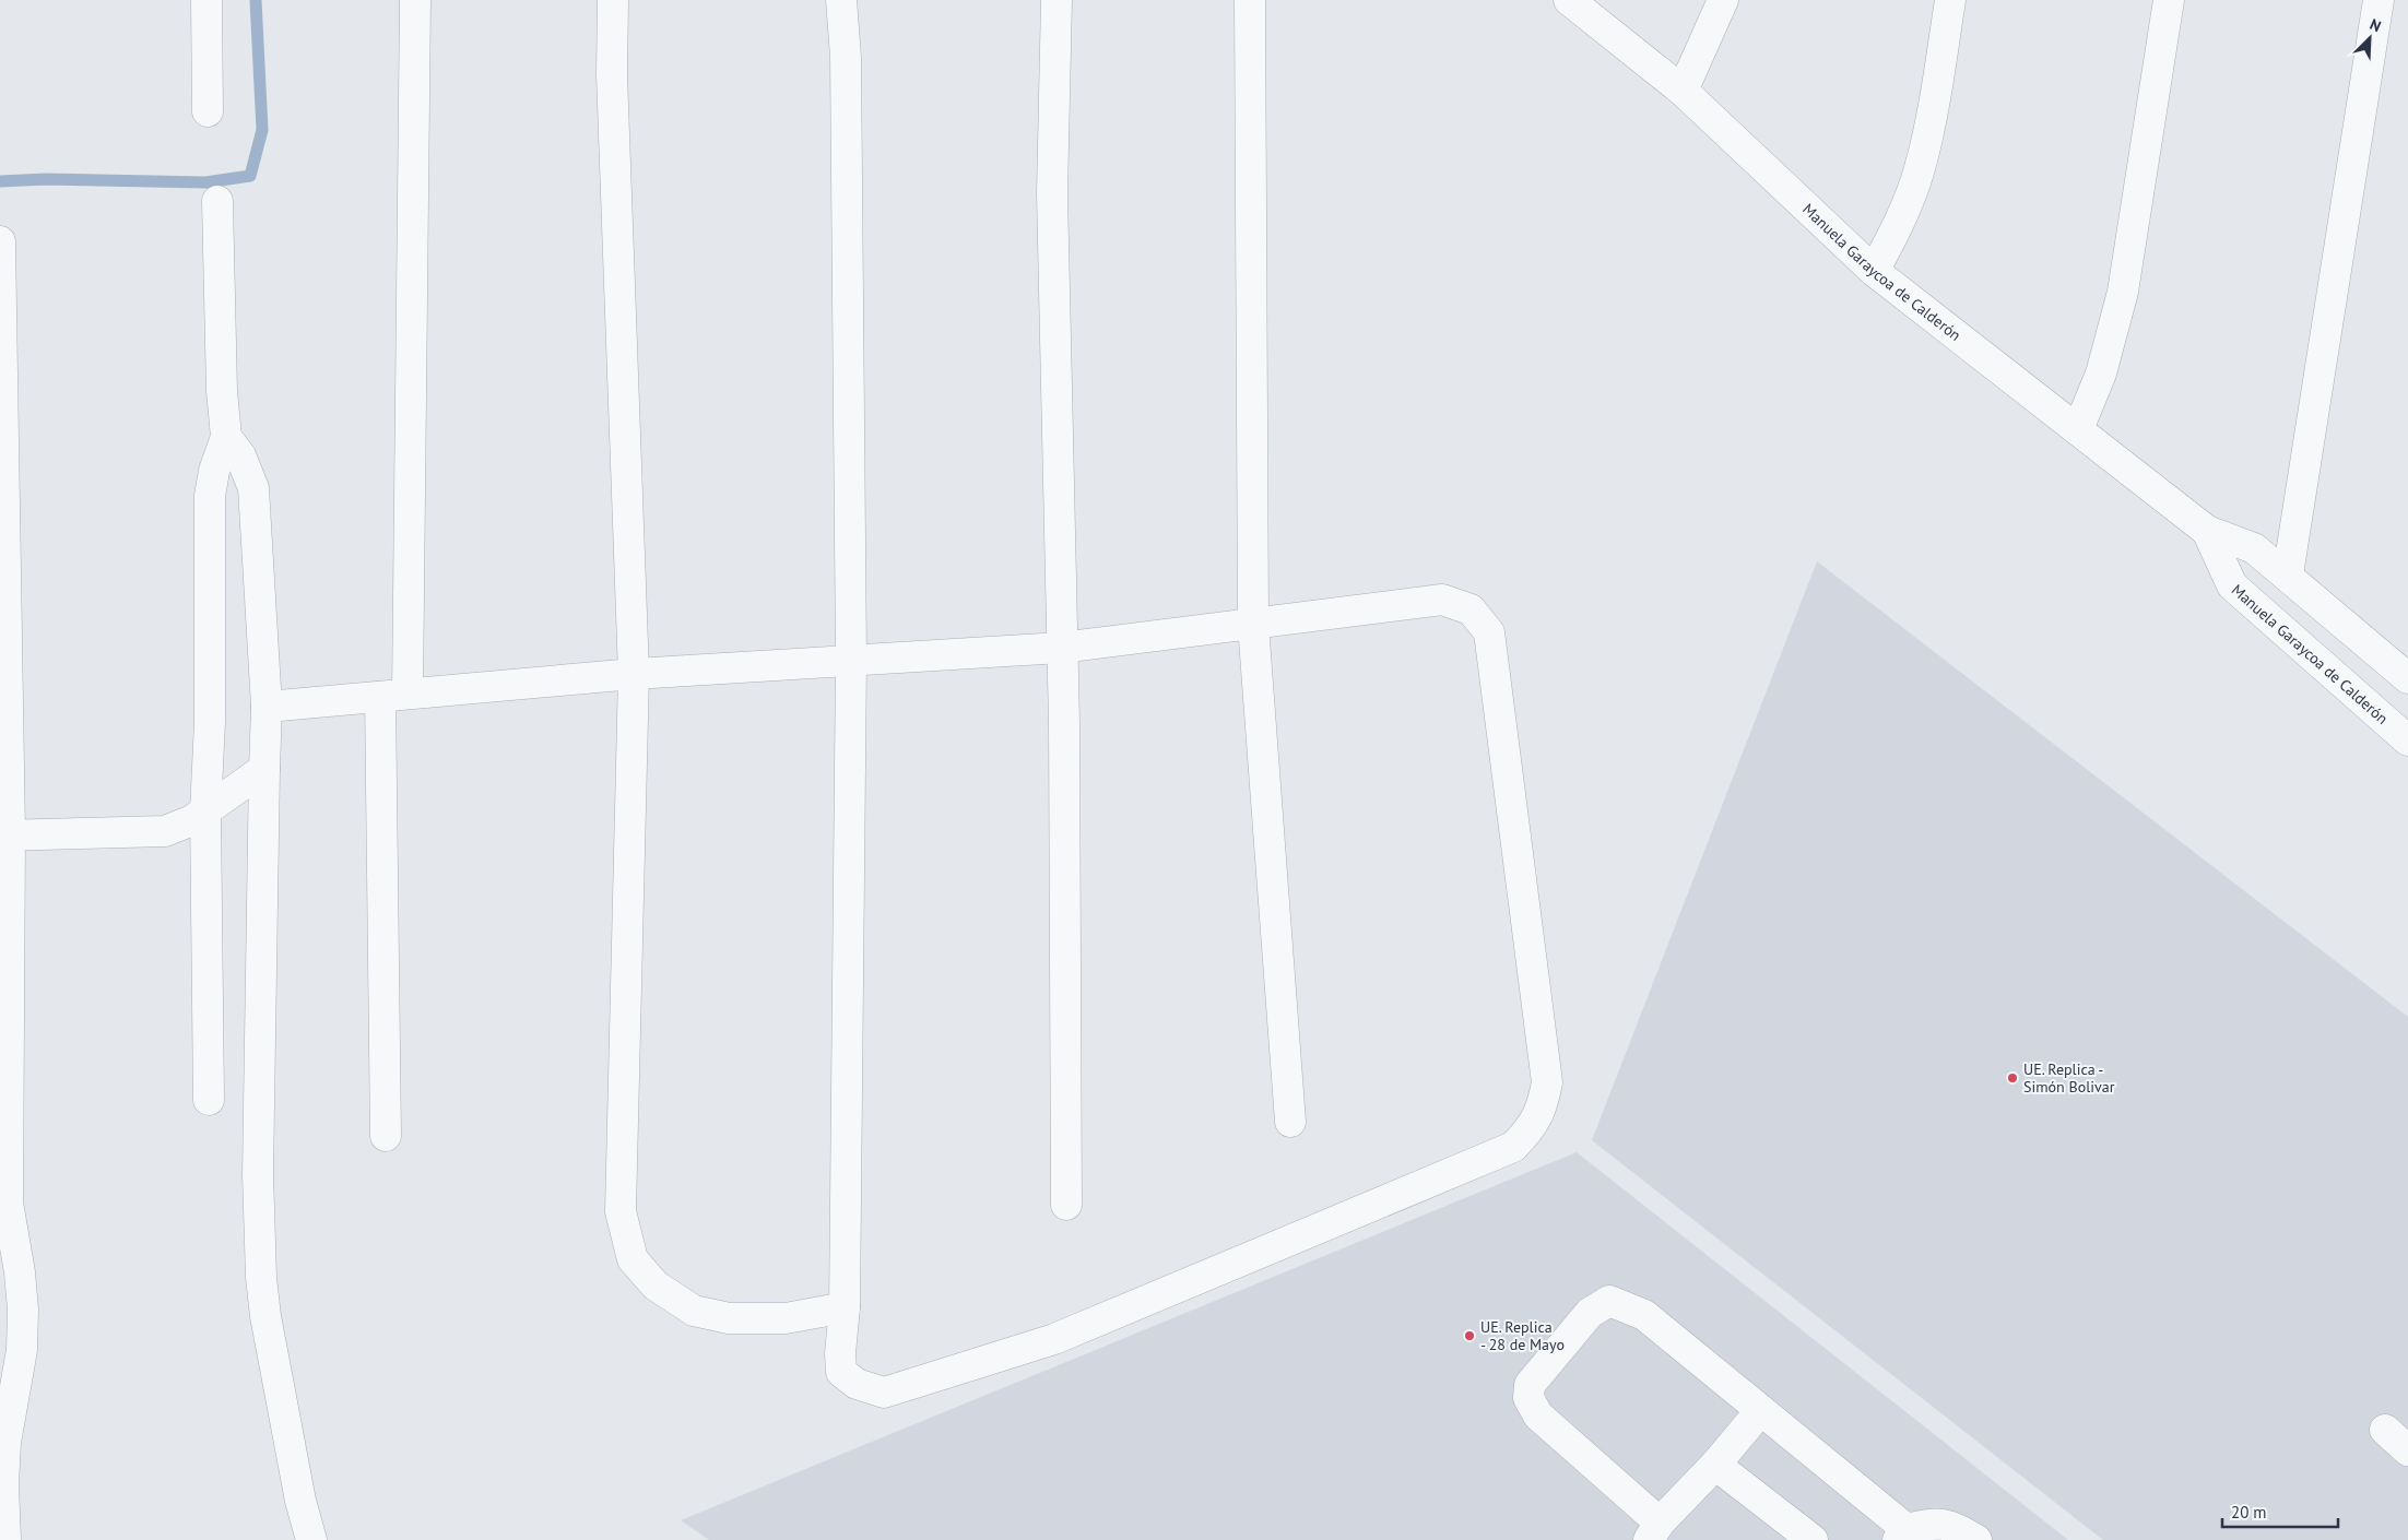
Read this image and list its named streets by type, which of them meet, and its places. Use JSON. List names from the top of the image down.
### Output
{
  "streets": {
    "street": ["Manuela Garaycoa de Calderón"]
  },
  "places": ["UE. Replica - Simón Bolivar", "UE. Replica - 28 de Mayo"],
  "scale_bar": "20 m",
  "north": "top right"
}
